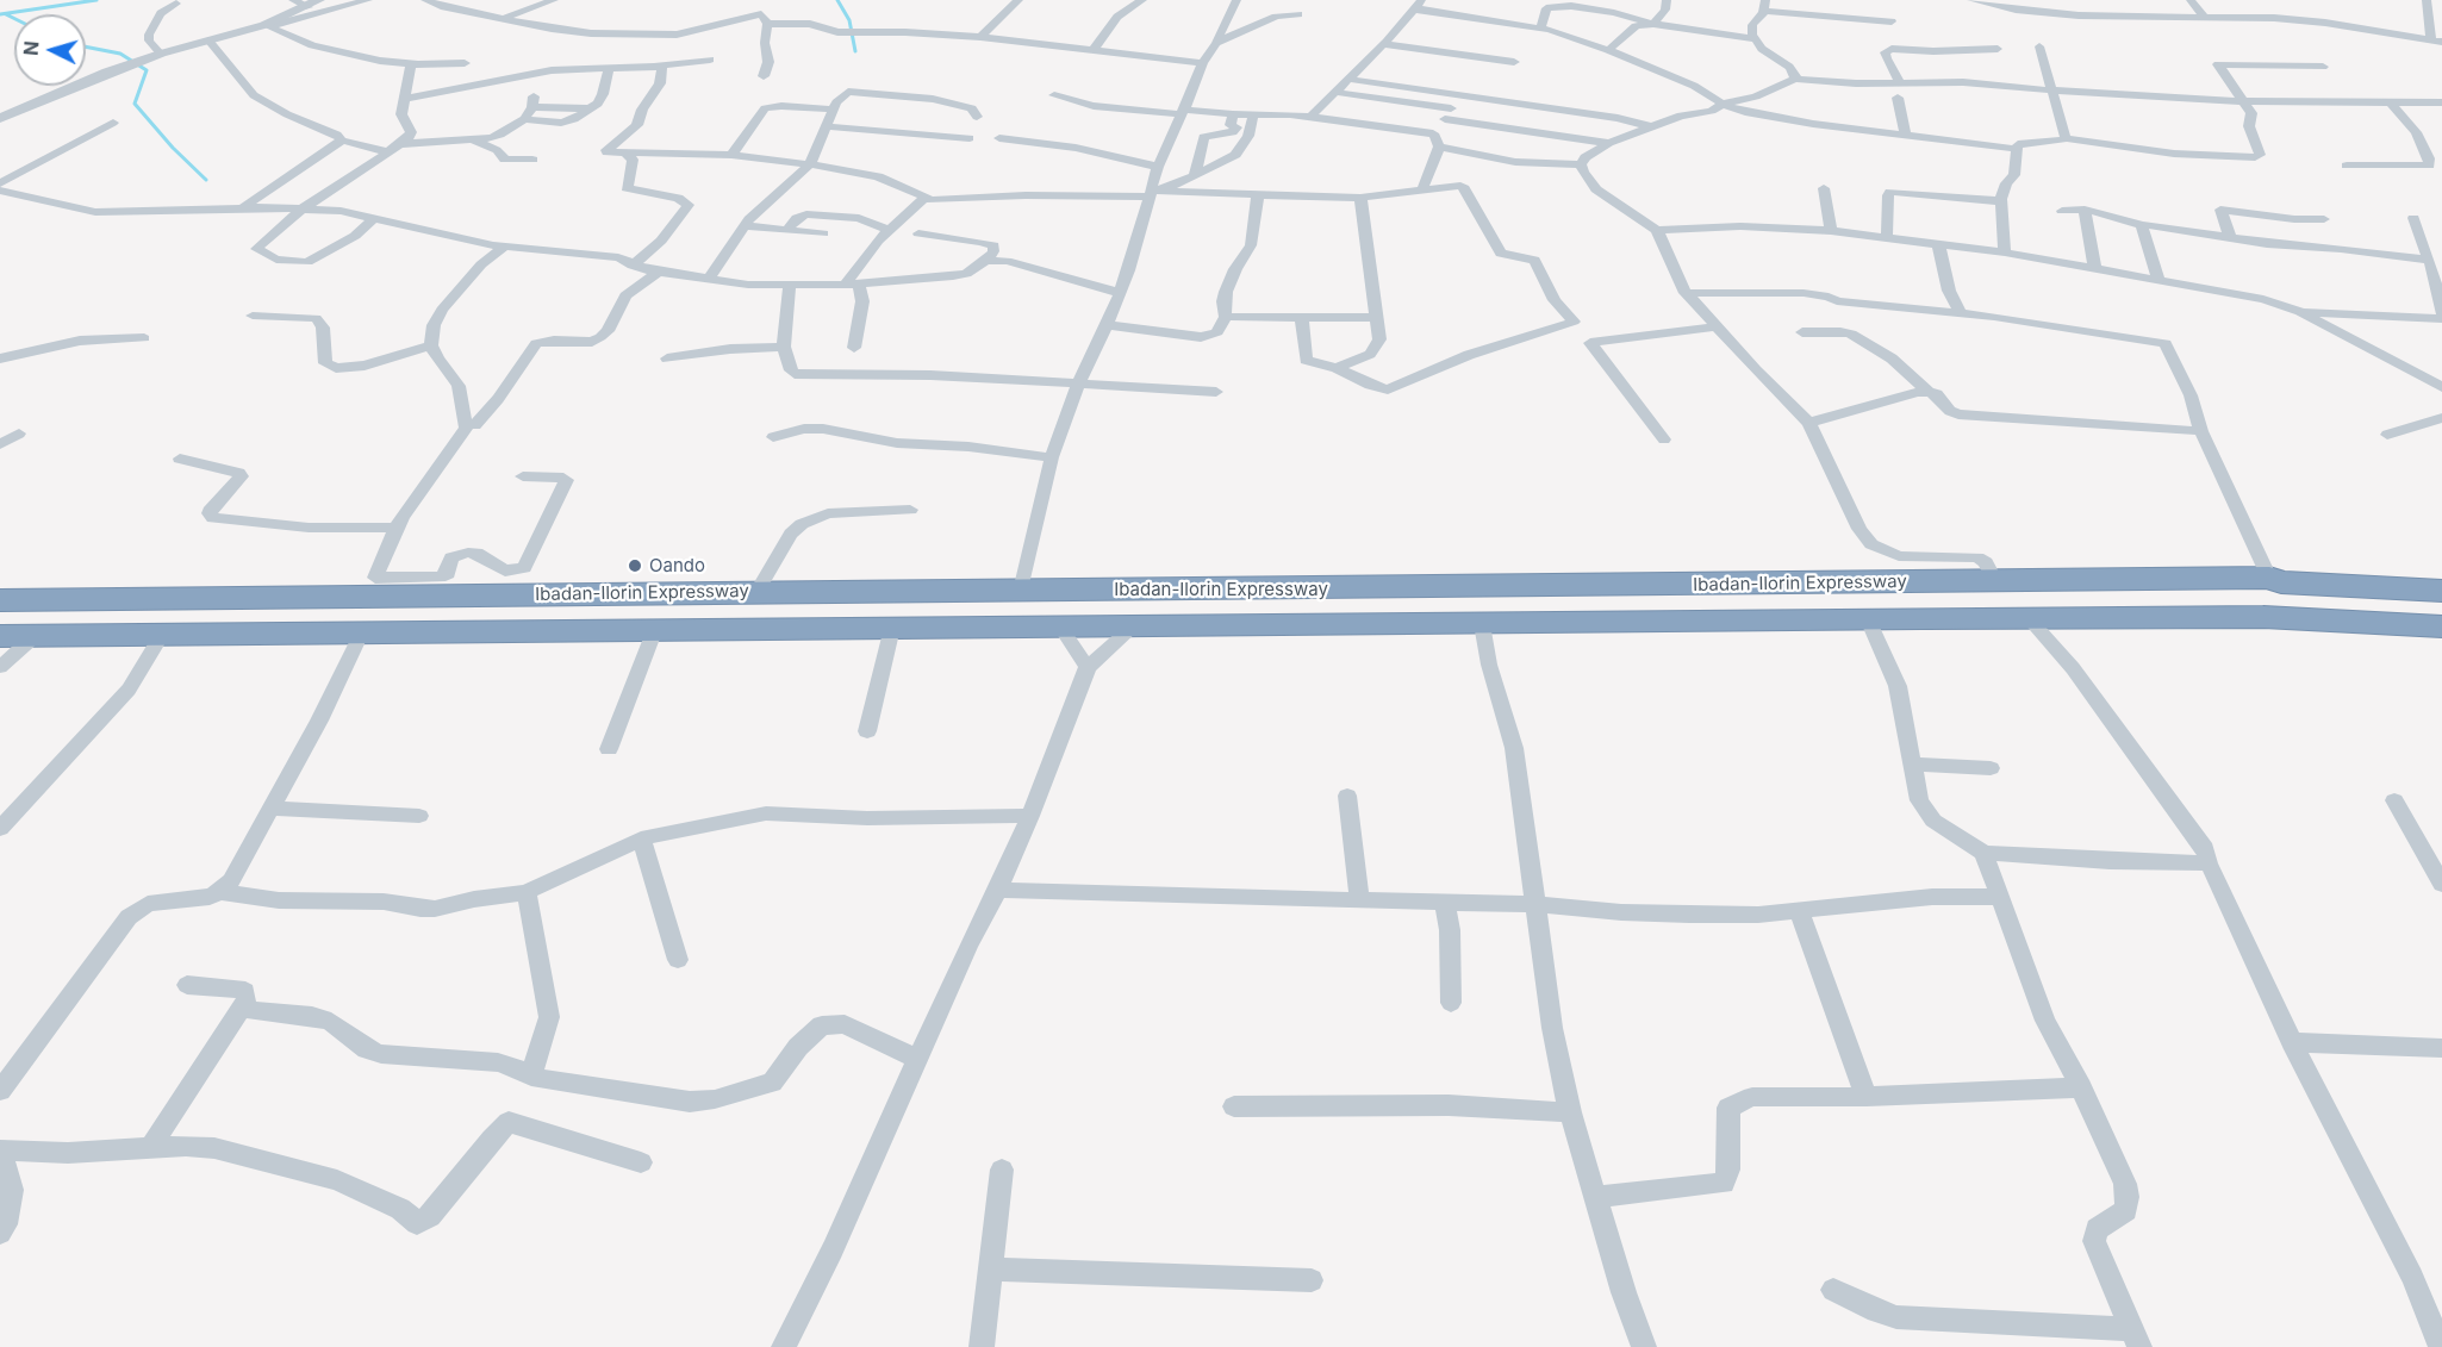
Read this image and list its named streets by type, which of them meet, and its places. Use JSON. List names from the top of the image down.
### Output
{
  "streets": {
    "highway": ["Ibadan-Ilorin Expressway"]
  },
  "places": ["Oando"],
  "north": "left"
}
